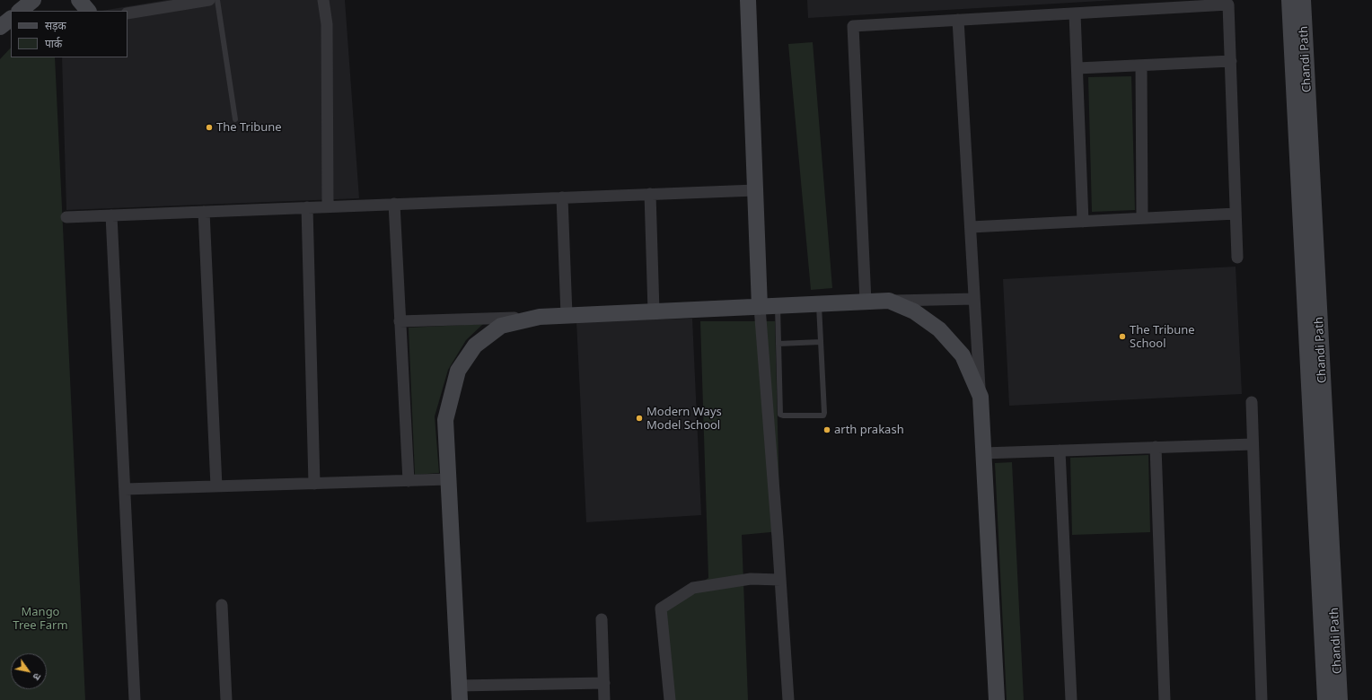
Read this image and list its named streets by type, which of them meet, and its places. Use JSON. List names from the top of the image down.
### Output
{
  "streets": {
    "street": ["Chandi Path"]
  },
  "parks": ["Mango Tree Farm"],
  "places": [
    "The Tribune",
    "The Tribune School",
    "Modern Ways Model School",
    "arth prakash"
  ],
  "legend": ["सड़क", "पार्क"],
  "north": "bottom right"
}
